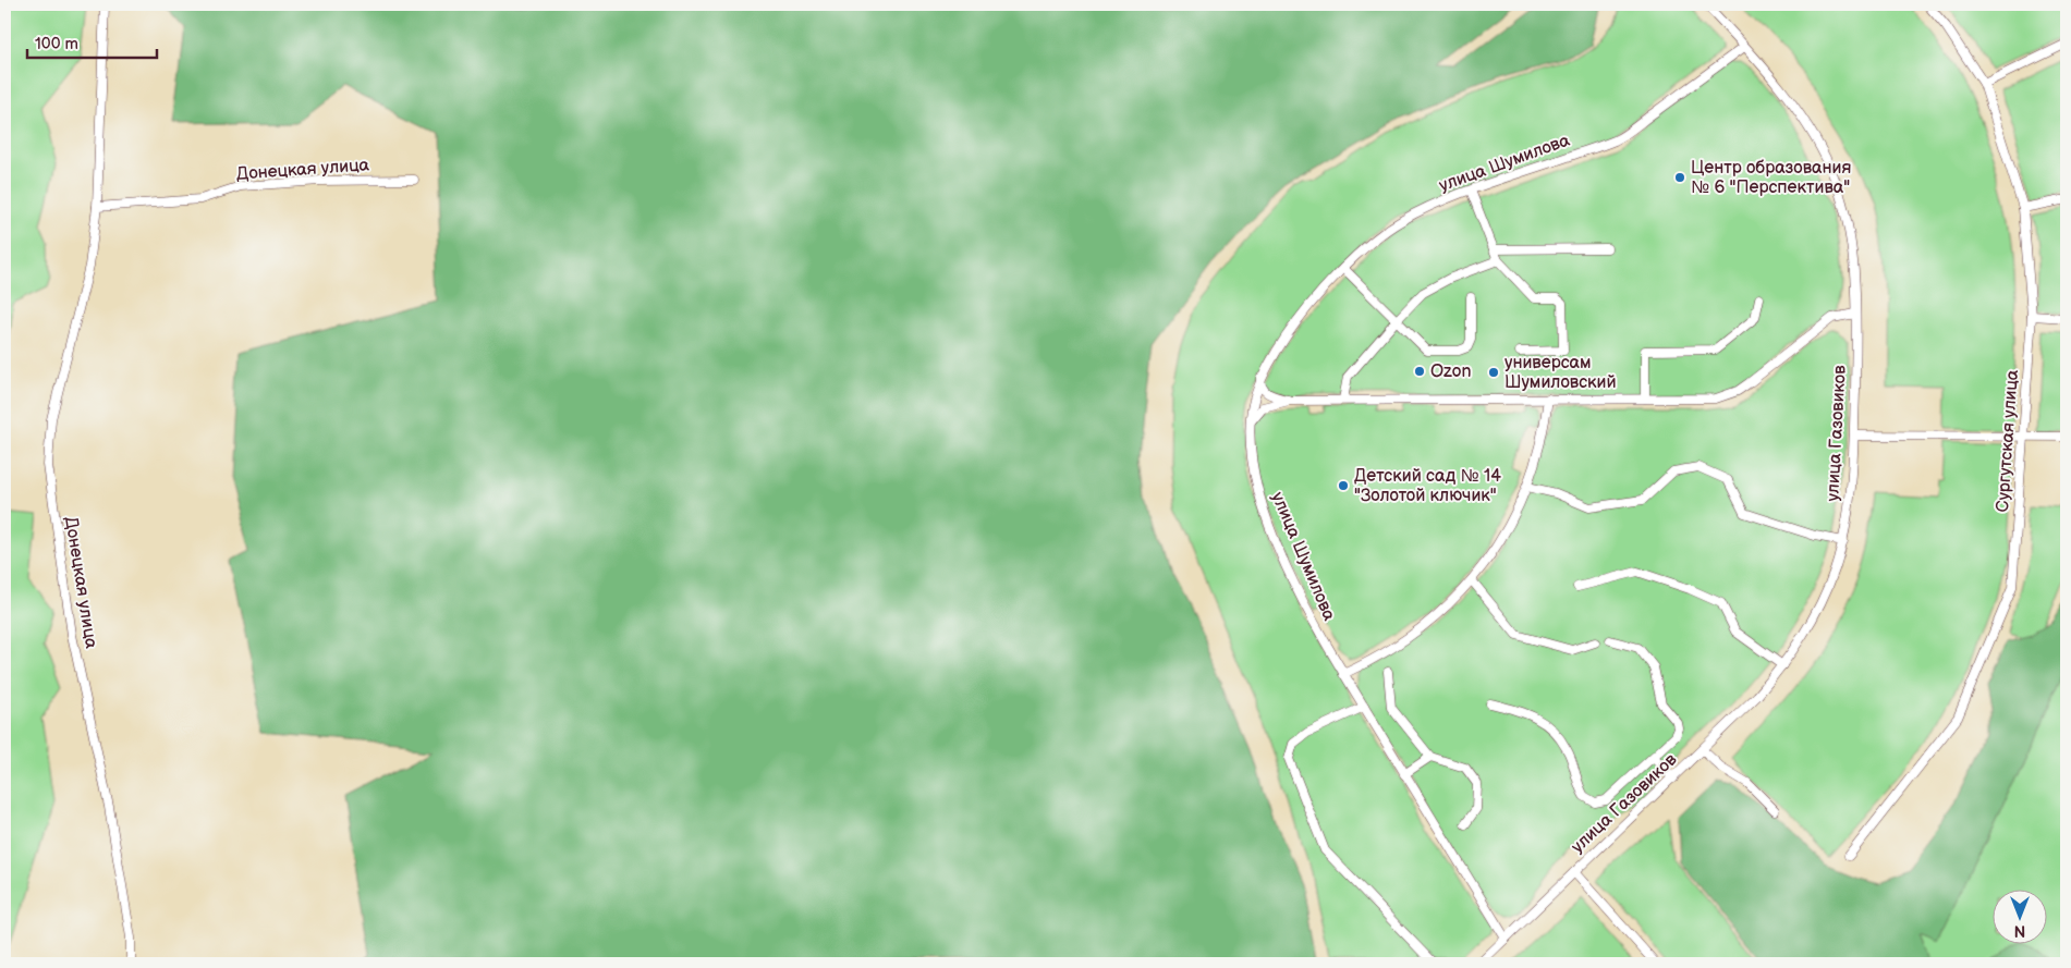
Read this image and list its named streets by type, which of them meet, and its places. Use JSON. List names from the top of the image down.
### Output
{
  "streets": {
    "street": [
      "улица Шумилова",
      "Донецкая улица",
      "улица Газовиков",
      "Сургутская улица"
    ]
  },
  "crossings": [
    ["улица Шумилова", "улица Газовиков"]
  ],
  "places": [
    "Центр образования № 6 \"Перспектива\"",
    "Ozon",
    "универсам Шумиловский",
    "Детский сад № 14 \"Золотой ключик\""
  ],
  "scale_bar": "100 m",
  "north": "bottom"
}
